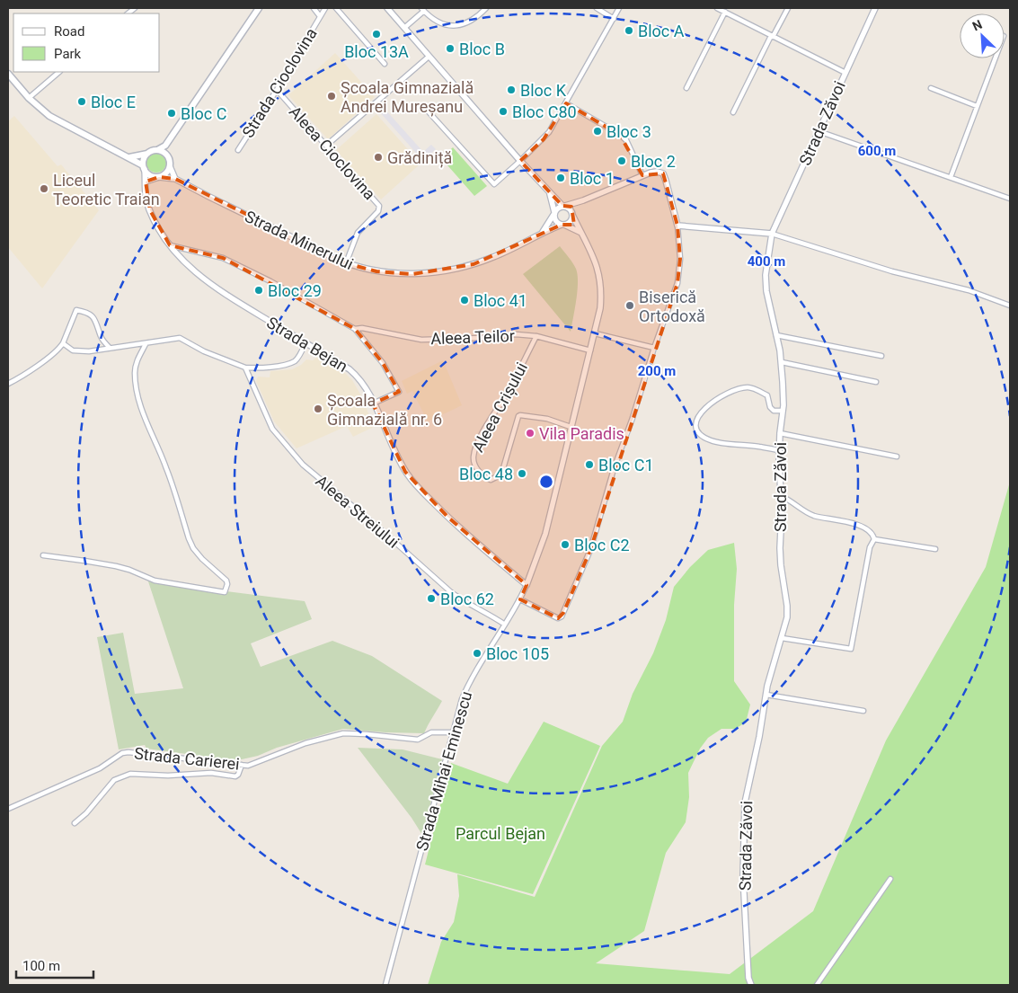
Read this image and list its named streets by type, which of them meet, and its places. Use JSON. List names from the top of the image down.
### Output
{
  "streets": {
    "street": [
      "Strada Cioclovina",
      "Strada Zăvoi",
      "Aleea Cioclovina",
      "Strada Minerului",
      "Aleea Teilor",
      "Strada Bejan",
      "Aleea Crișului",
      "Aleea Streiului",
      "Strada Carierei",
      "Strada Mihai Eminescu"
    ]
  },
  "crossings": [
    ["Strada Cioclovina", "Aleea Cioclovina"],
    ["Aleea Cioclovina", "Strada Minerului"],
    ["Strada Minerului", "Strada Mihai Eminescu"],
    ["Aleea Teilor", "Strada Bejan"],
    ["Aleea Teilor", "Aleea Crișului"],
    ["Aleea Teilor", "Strada Mihai Eminescu"],
    ["Strada Bejan", "Strada Mihai Eminescu"],
    ["Aleea Crișului", "Strada Mihai Eminescu"],
    ["Aleea Streiului", "Strada Mihai Eminescu"],
    ["Strada Carierei", "Strada Mihai Eminescu"]
  ],
  "parks": ["Parcul Bejan"],
  "places": [
    "Bloc A",
    "Bloc 13A",
    "Bloc B",
    "Bloc K",
    "Școala Gimnazială Andrei Mureșanu",
    "Bloc E",
    "Bloc C80",
    "Bloc C",
    "Bloc 3",
    "Grădiniță",
    "Bloc 2",
    "Bloc 1",
    "Liceul Teoretic Traian",
    "Bloc 29",
    "Bloc 41",
    "Biserică Ortodoxă",
    "Școala Gimnazială nr. 6",
    "Vila Paradis",
    "Bloc C1",
    "Bloc 48",
    "Bloc C2",
    "Bloc 62",
    "Bloc 105"
  ],
  "legend": ["Road", "Park"],
  "scale_bar": "100 m",
  "north": "top left",
  "rings": ["600 m", "400 m", "200 m"]
}
